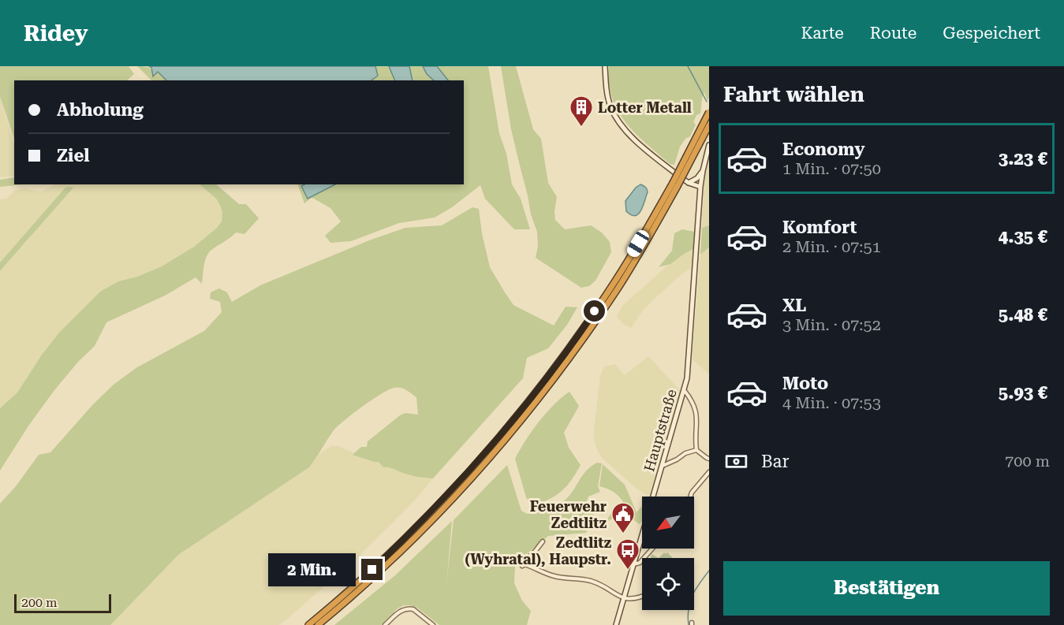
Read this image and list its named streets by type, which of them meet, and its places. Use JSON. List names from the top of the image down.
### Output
{
  "streets": {
    "main road": ["Hauptstraße"]
  },
  "places": {
    "building": ["Lotter Metall"],
    "public building": ["Feuerwehr Zedtlitz"],
    "bus stop": ["Zedtlitz (Wyhratal), Haupstr."]
  },
  "scale_bar": "200 m",
  "north": "bottom left",
  "page": {
    "header": "Ridey",
    "nav": ["Karte", "Route", "Gespeichert"],
    "heading": "Fahrt wählen",
    "banner": ["Abholung", "Ziel"],
    "list": [
      {
        "name": "Economy",
        "note": "1 Min. · 07:50",
        "value": "3.23 €"
      },
      {
        "name": "Komfort",
        "note": "2 Min. · 07:51",
        "value": "4.35 €"
      },
      {
        "name": "XL",
        "note": "3 Min. · 07:52",
        "value": "5.48 €"
      },
      {
        "name": "Moto",
        "note": "4 Min. · 07:53",
        "value": "5.93 €"
      }
    ],
    "pay": ["Bar", "700 m"],
    "buttons": "Bestätigen",
    "bubble": "2 Min.",
    "scale": "200 m"
  }
}
